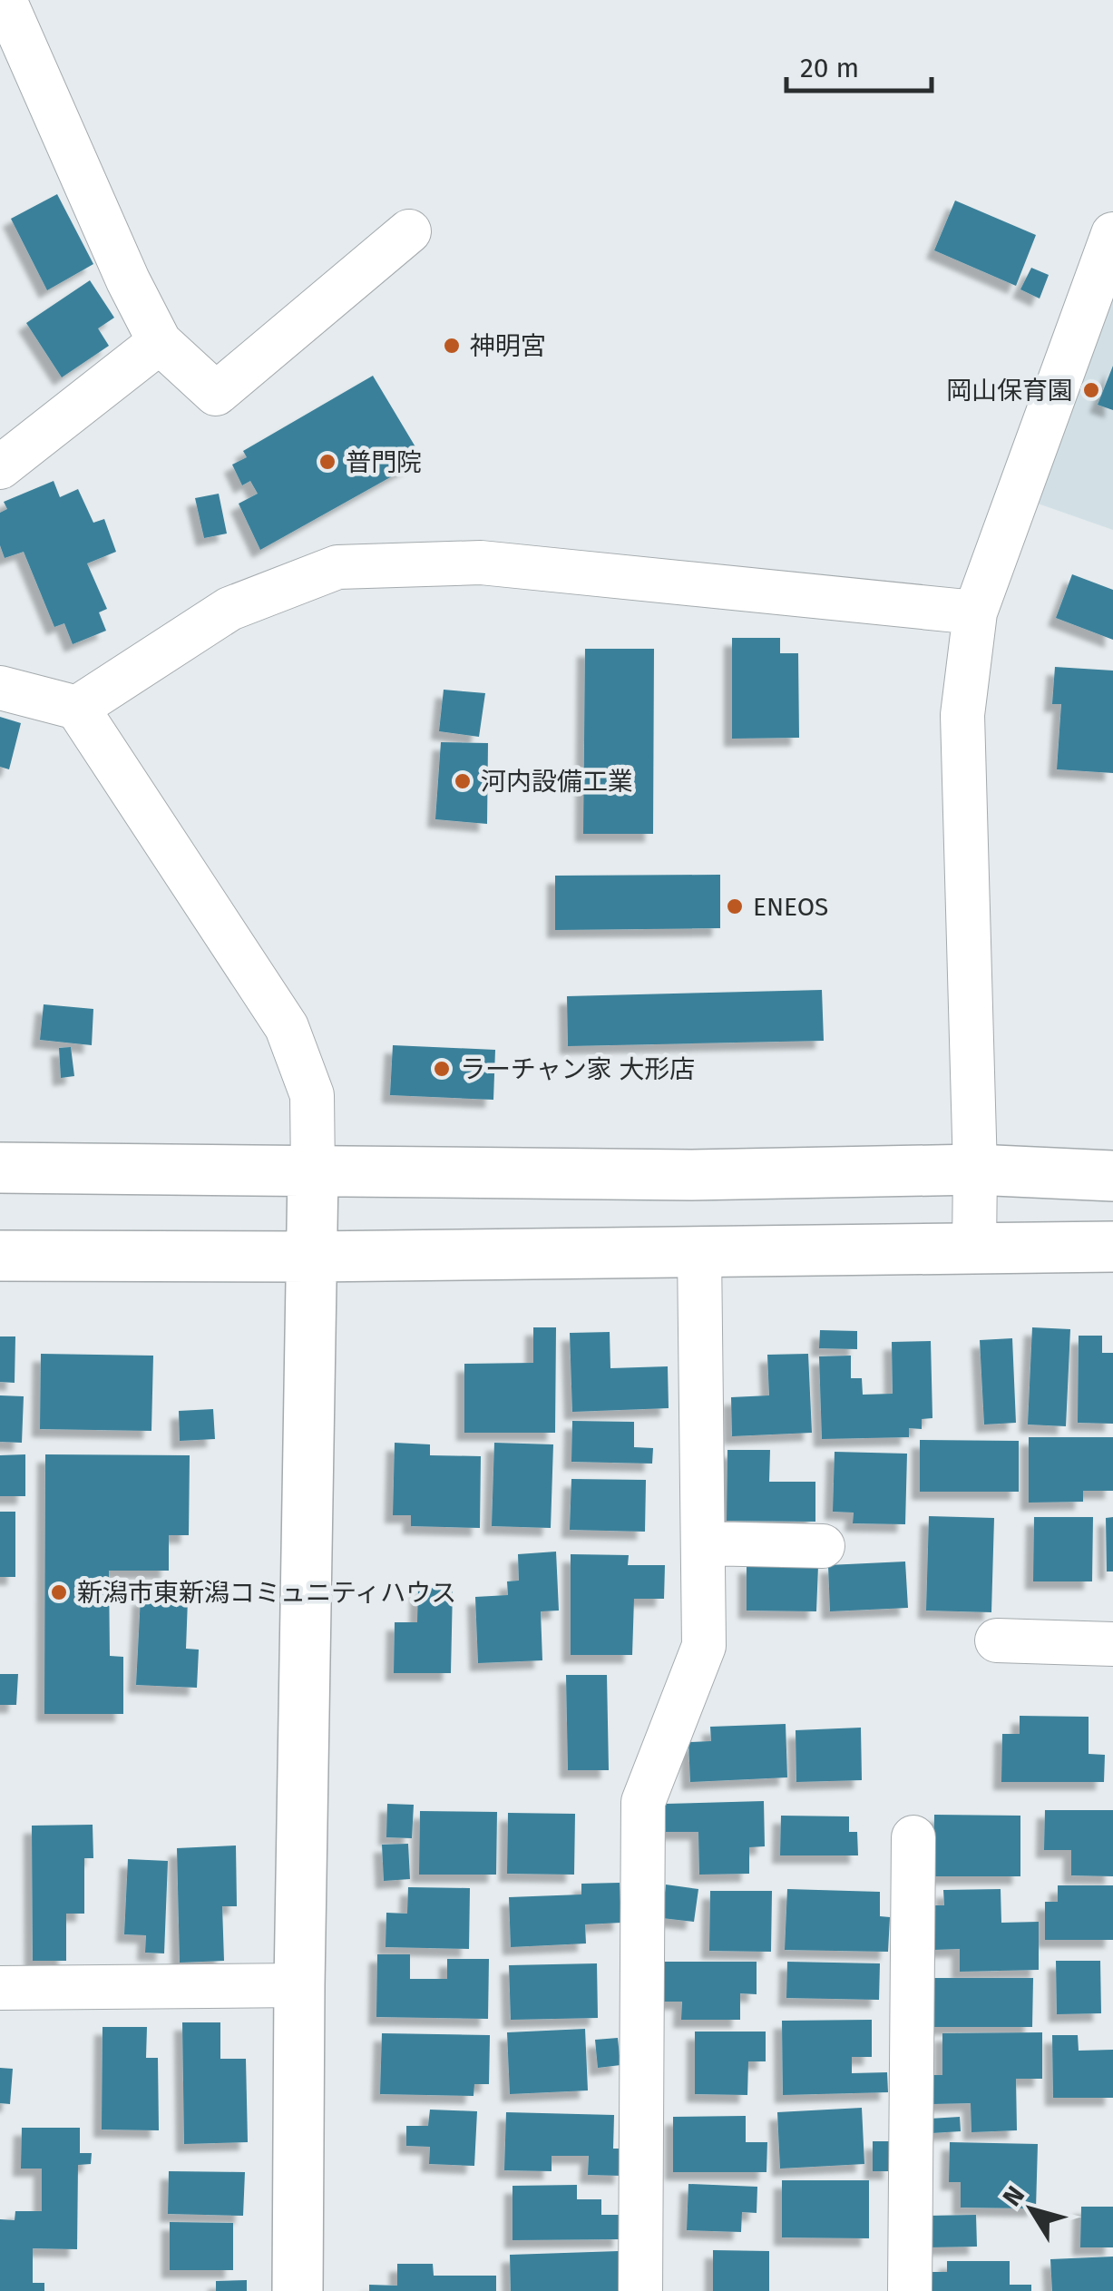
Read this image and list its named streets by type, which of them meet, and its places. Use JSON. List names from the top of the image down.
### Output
{
  "places": [
    "神明宮",
    "岡山保育園",
    "普門院",
    "河内設備工業",
    "ENEOS",
    "ラーチャン家 大形店",
    "新潟市東新潟コミュニティハウス"
  ],
  "scale_bar": "20 m",
  "north": "top left"
}
